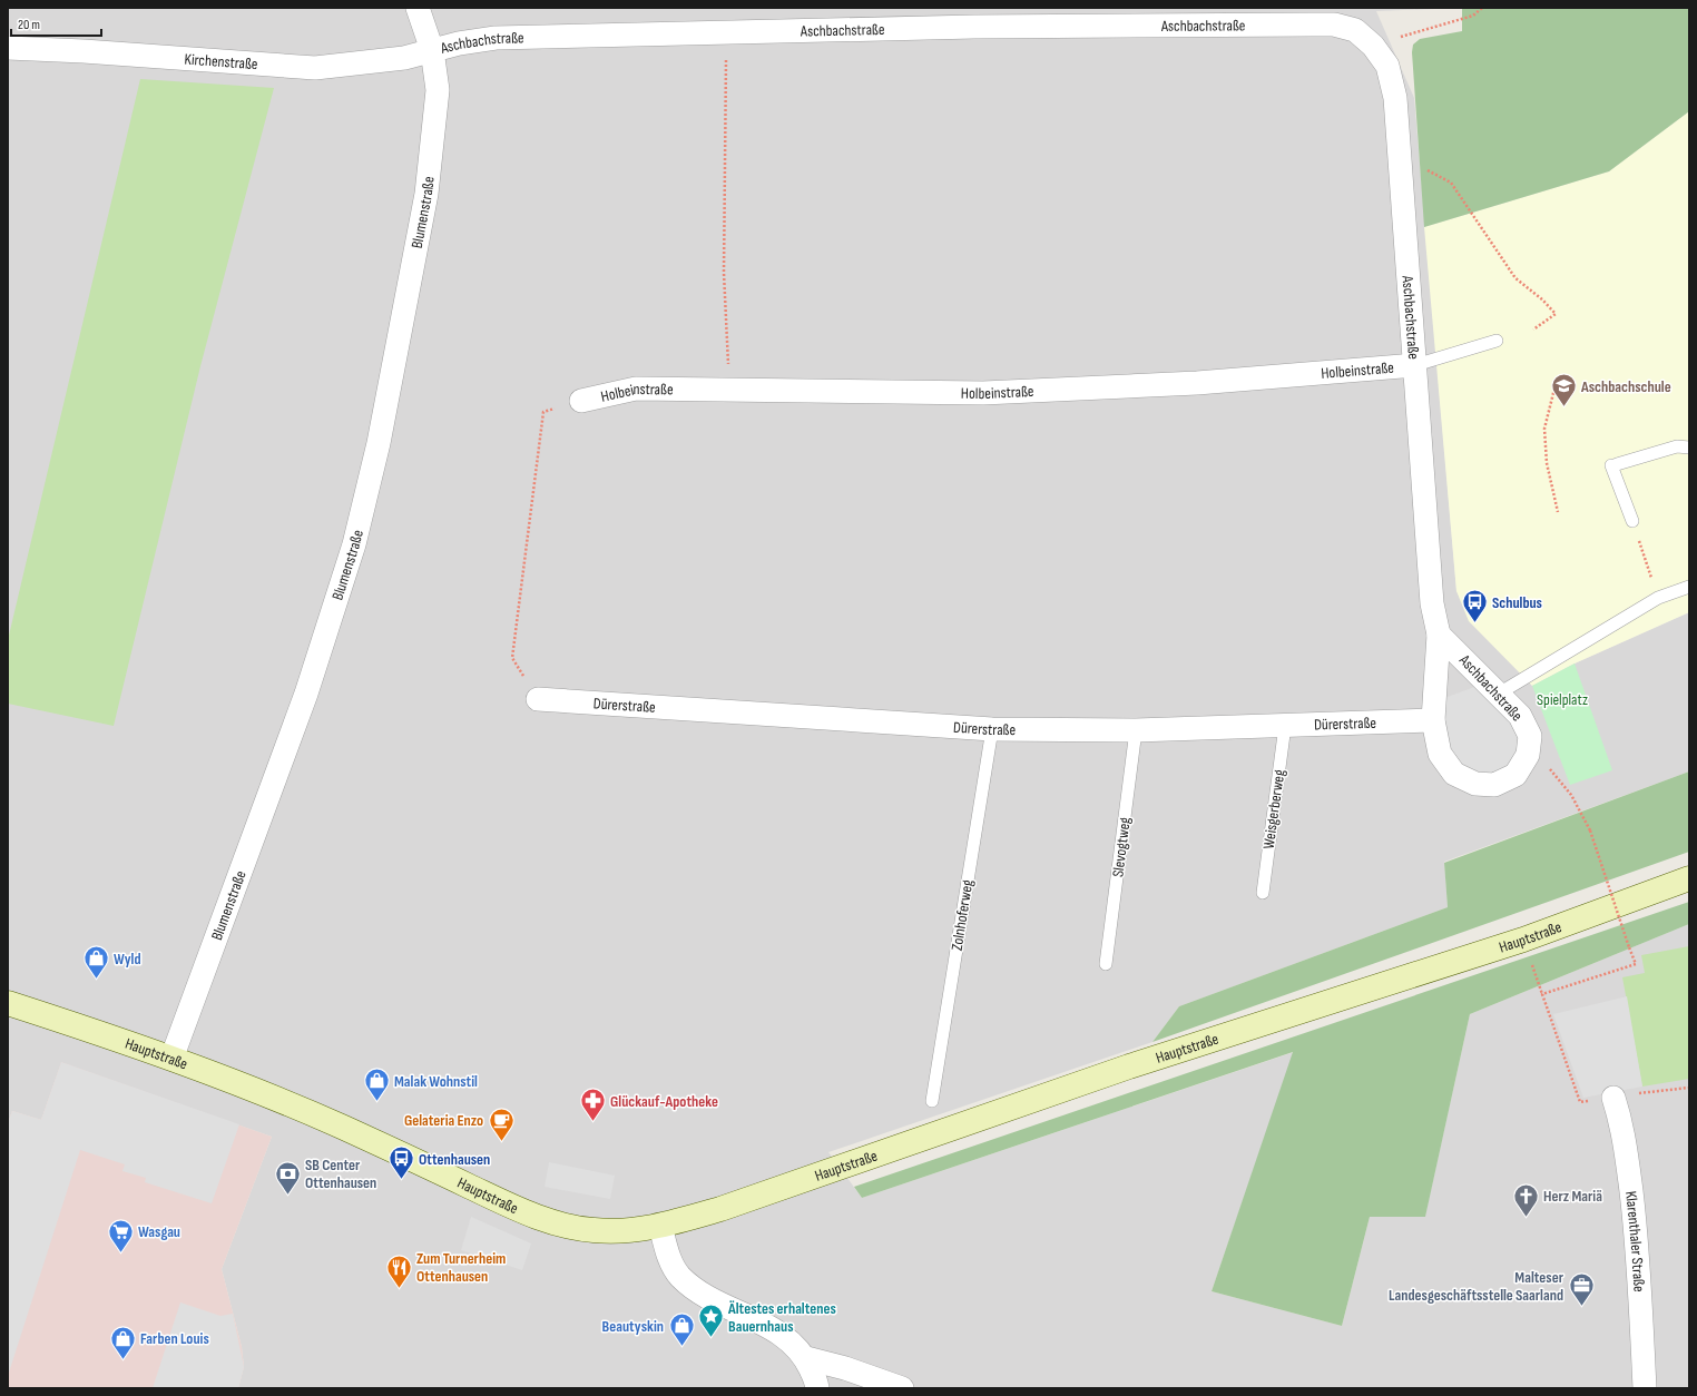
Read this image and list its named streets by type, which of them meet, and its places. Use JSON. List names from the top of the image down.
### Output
{
  "streets": {
    "main road": ["Hauptstraße"],
    "street": [
      "Aschbachstraße",
      "Kirchenstraße",
      "Blumenstraße",
      "Holbeinstraße",
      "Dürerstraße",
      "Klarenthaler Straße"
    ],
    "lane": ["Weisgerberweg", "Slevogtweg", "Zolnhoferweg"]
  },
  "crossings": [
    ["Aschbachstraße", "Kirchenstraße"],
    ["Aschbachstraße", "Blumenstraße"],
    ["Aschbachstraße", "Holbeinstraße"],
    ["Aschbachstraße", "Dürerstraße"],
    ["Kirchenstraße", "Blumenstraße"],
    ["Blumenstraße", "Hauptstraße"],
    ["Dürerstraße", "Weisgerberweg"],
    ["Dürerstraße", "Slevogtweg"],
    ["Dürerstraße", "Zolnhoferweg"]
  ],
  "parks": ["Spielplatz"],
  "places": {
    "school or university": ["Aschbachschule"],
    "bus stop": ["Schulbus", "Ottenhausen"],
    "shop": [
      "Wyld",
      "Malak Wohnstil",
      "Beautyskin",
      "Farben Louis"
    ],
    "pharmacy": ["Glückauf-Apotheke"],
    "cafe": ["Gelateria Enzo"],
    "bank": ["SB Center Ottenhausen"],
    "church": ["Herz Mariä"],
    "supermarket": ["Wasgau"],
    "restaurant": ["Zum Turnerheim Ottenhausen"],
    "office": ["Malteser Landesgeschäftsstelle Saarland"],
    "place": ["Ältestes erhaltenes Bauernhaus"]
  },
  "scale_bar": "20 m"
}
